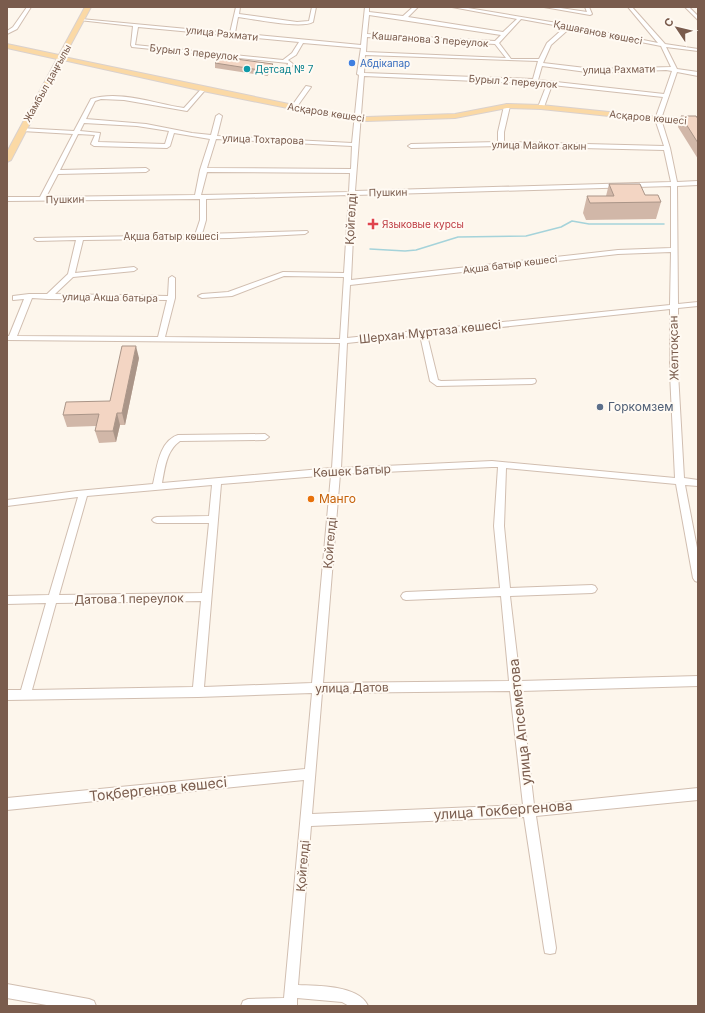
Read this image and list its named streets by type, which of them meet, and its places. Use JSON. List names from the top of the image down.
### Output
{
  "streets": {
    "main road": ["Жамбыл даңғылы", "Асқаров көшесі"],
    "street": [
      "Қашағанов көшесі",
      "улица Рахмати",
      "Кашаганова 3 переулок",
      "Бурыл 3 переулок",
      "Бурыл 2 переулок",
      "улица Тохтарова",
      "улица Майкот акын",
      "Пушкин",
      "Қойгелді",
      "Ақша батыр көшесі",
      "улица Акша батыра",
      "Шерхан Мұртаза көшесі",
      "Желтоқсан",
      "Көшек Батыр",
      "Датова 1 переулок",
      "улица Датов",
      "улица Апсеметова",
      "Тоқбергенов көшесі",
      "улица Токбергенова"
    ]
  },
  "crossings": [
    ["Қашағанов көшесі", "Кашаганова 3 переулок"],
    ["улица Рахмати", "Кашаганова 3 переулок"],
    ["улица Рахмати", "Бурыл 3 переулок"],
    ["улица Рахмати", "Жамбыл даңғылы"],
    ["улица Рахмати", "Қойгелді"],
    ["Кашаганова 3 переулок", "Қойгелді"],
    ["Бурыл 2 переулок", "Қойгелді"],
    ["Жамбыл даңғылы", "Асқаров көшесі"],
    ["Асқаров көшесі", "Қойгелді"],
    ["Асқаров көшесі", "Желтоқсан"],
    ["улица Тохтарова", "Қойгелді"],
    ["улица Майкот акын", "Желтоқсан"],
    ["Пушкин", "Қойгелді"],
    ["Пушкин", "Желтоқсан"],
    ["Қойгелді", "Ақша батыр көшесі"],
    ["Қойгелді", "Шерхан Мұртаза көшесі"],
    ["Қойгелді", "Көшек Батыр"],
    ["Қойгелді", "улица Датов"],
    ["Қойгелді", "Тоқбергенов көшесі"],
    ["Қойгелді", "улица Токбергенова"],
    ["Ақша батыр көшесі", "улица Акша батыра"],
    ["Ақша батыр көшесі", "Желтоқсан"],
    ["Шерхан Мұртаза көшесі", "Желтоқсан"],
    ["Желтоқсан", "Көшек Батыр"],
    ["Көшек Батыр", "улица Апсеметова"],
    ["улица Датов", "улица Апсеметова"],
    ["улица Апсеметова", "улица Токбергенова"]
  ],
  "places": {
    "other": [
      "Абдiкапар",
      "Детсад № 7",
      "Горкомзем",
      "Манго"
    ],
    "health": ["Языковые курсы"]
  },
  "north": "top left"
}
